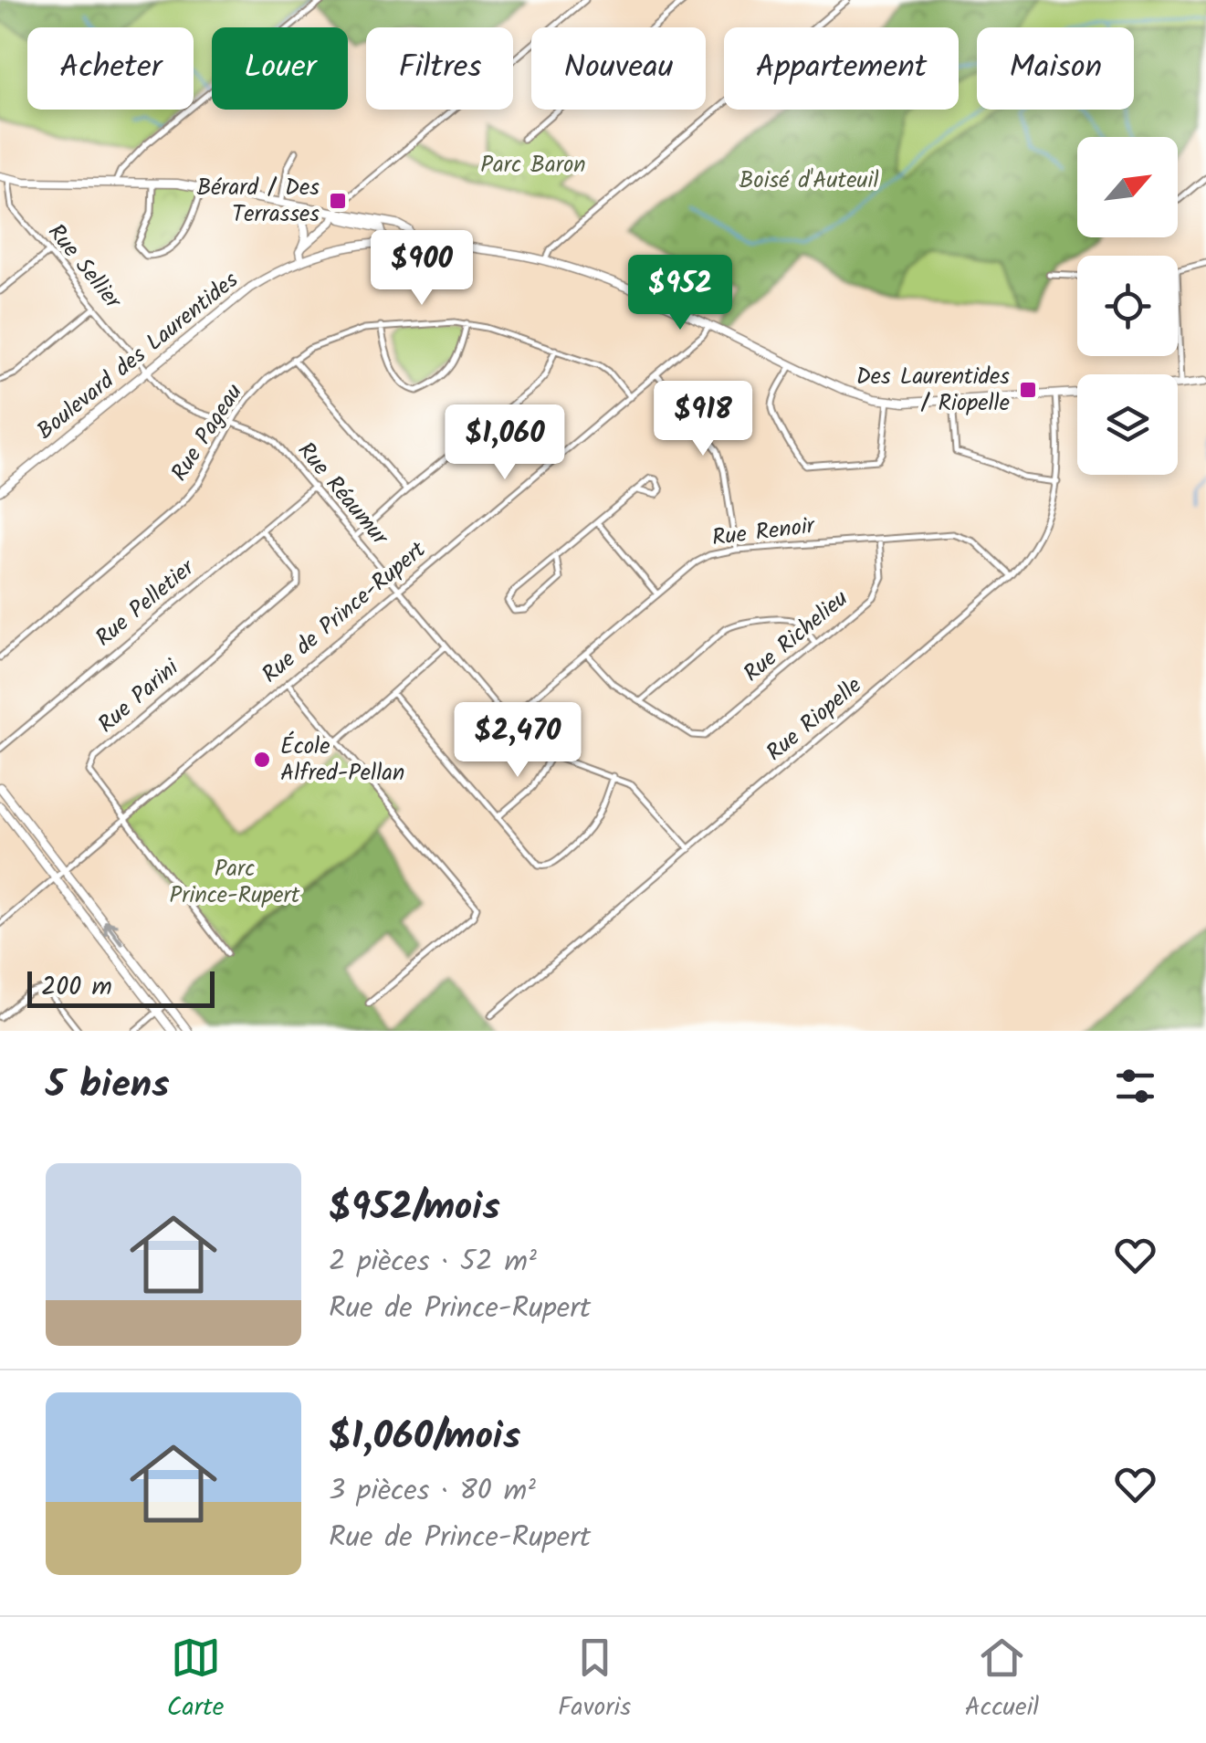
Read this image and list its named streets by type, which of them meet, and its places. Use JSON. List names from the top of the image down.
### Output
{
  "streets": {
    "street": [
      "Rue Sellier",
      "Boulevard des Laurentides",
      "Rue Pageau",
      "Rue Réaumur",
      "Rue Renoir",
      "Rue Pelletier",
      "Rue de Prince-Rupert",
      "Rue Richelieu",
      "Rue Parini",
      "Rue Riopelle"
    ]
  },
  "crossings": [
    ["Rue Sellier", "Boulevard des Laurentides"],
    ["Rue Sellier", "Rue Réaumur"],
    ["Boulevard des Laurentides", "Rue Réaumur"],
    ["Boulevard des Laurentides", "Rue de Prince-Rupert"],
    ["Boulevard des Laurentides", "Rue Riopelle"],
    ["Rue Pageau", "Rue Réaumur"],
    ["Rue Pageau", "Rue de Prince-Rupert"],
    ["Rue Réaumur", "Rue Renoir"],
    ["Rue Réaumur", "Rue Pelletier"],
    ["Rue Réaumur", "Rue de Prince-Rupert"],
    ["Rue Réaumur", "Rue Riopelle"],
    ["Rue Renoir", "Rue Richelieu"],
    ["Rue Renoir", "Rue Riopelle"],
    ["Rue Pelletier", "Rue Parini"],
    ["Rue de Prince-Rupert", "Rue Parini"]
  ],
  "parks": ["Parc Baron", "Boisé d'Auteuil", "Parc Prince-Rupert"],
  "places": {
    "transit": ["Bérard / Des Terrasses", "Des Laurentides / Riopelle"],
    "other": ["École Alfred-Pellan"]
  },
  "scale_bar": "200 m",
  "north": "top right",
  "page": {
    "chip": [
      "Acheter",
      "Louer",
      "Filtres",
      "Nouveau",
      "Appartement",
      "Maison"
    ],
    "price": [
      "$900",
      "$952",
      "$918",
      "$1,060",
      "$2,470"
    ],
    "scale": "200 m",
    "heading": "5 biens",
    "list": [
      {
        "name": "$952/mois",
        "note": "2 pièces · 52 m² · Rue de Prince-Rupert"
      },
      {
        "name": "$1,060/mois",
        "note": "3 pièces · 80 m² · Rue de Prince-Rupert"
      }
    ],
    "tabs": ["Carte", "Favoris", "Accueil"]
  }
}
